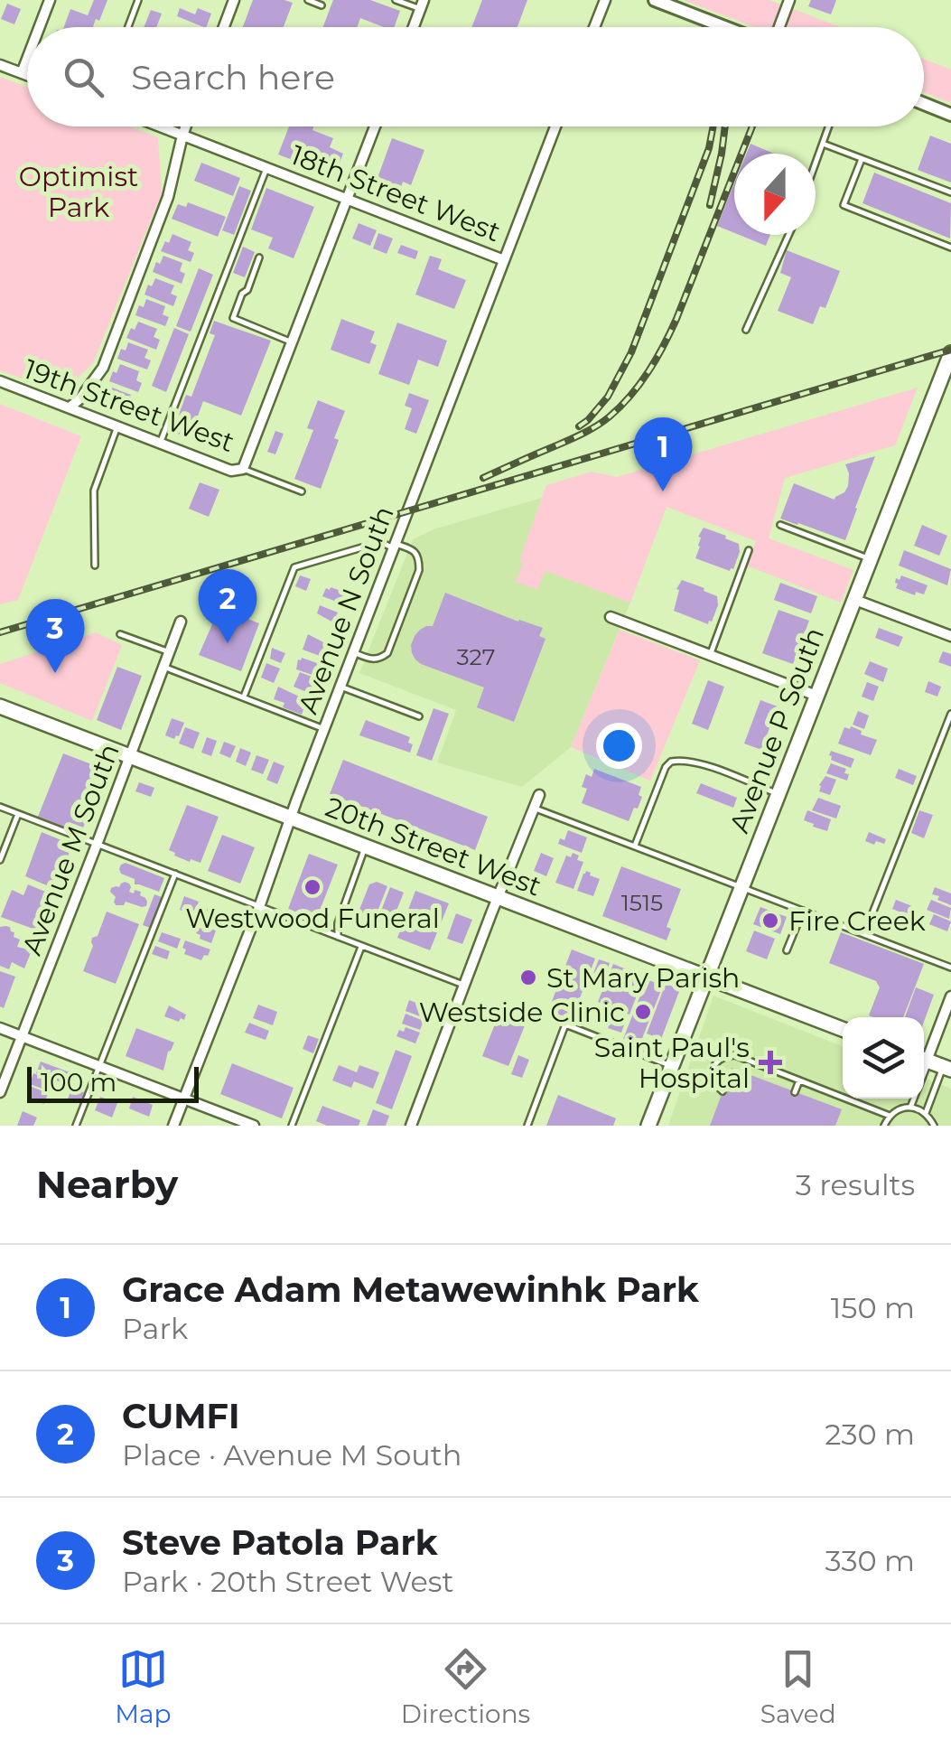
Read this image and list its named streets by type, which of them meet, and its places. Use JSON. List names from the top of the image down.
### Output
{
  "streets": {
    "main road": ["Avenue P South", "20th Street West"],
    "street": [
      "18th Street West",
      "19th Street West",
      "Avenue N South",
      "Avenue M South"
    ]
  },
  "crossings": [
    ["18th Street West", "Avenue N South"],
    ["Avenue N South", "20th Street West"],
    ["Avenue P South", "20th Street West"],
    ["20th Street West", "Avenue M South"]
  ],
  "parks": ["Optimist Park"],
  "places": {
    "other": [
      "Westwood Funeral",
      "Fire Creek",
      "St Mary Parish",
      "Westside Clinic"
    ],
    "health": ["Saint Paul's Hospital"]
  },
  "house_numbers": ["327", "1515"],
  "scale_bar": "100 m",
  "north": "bottom",
  "page": {
    "search": "Search here",
    "pins": ["1", "2", "3"],
    "scale": "100 m",
    "heading": ["Nearby", "3 results"],
    "list": [
      {
        "mark": "1",
        "name": "Grace Adam Metawewinhk Park",
        "note": "Park",
        "value": "150 m"
      },
      {
        "mark": "2",
        "name": "CUMFI",
        "note": "Place · Avenue M South",
        "value": "230 m"
      },
      {
        "mark": "3",
        "name": "Steve Patola Park",
        "note": "Park · 20th Street West",
        "value": "330 m"
      }
    ],
    "nav": ["Map", "Directions", "Saved"]
  }
}
